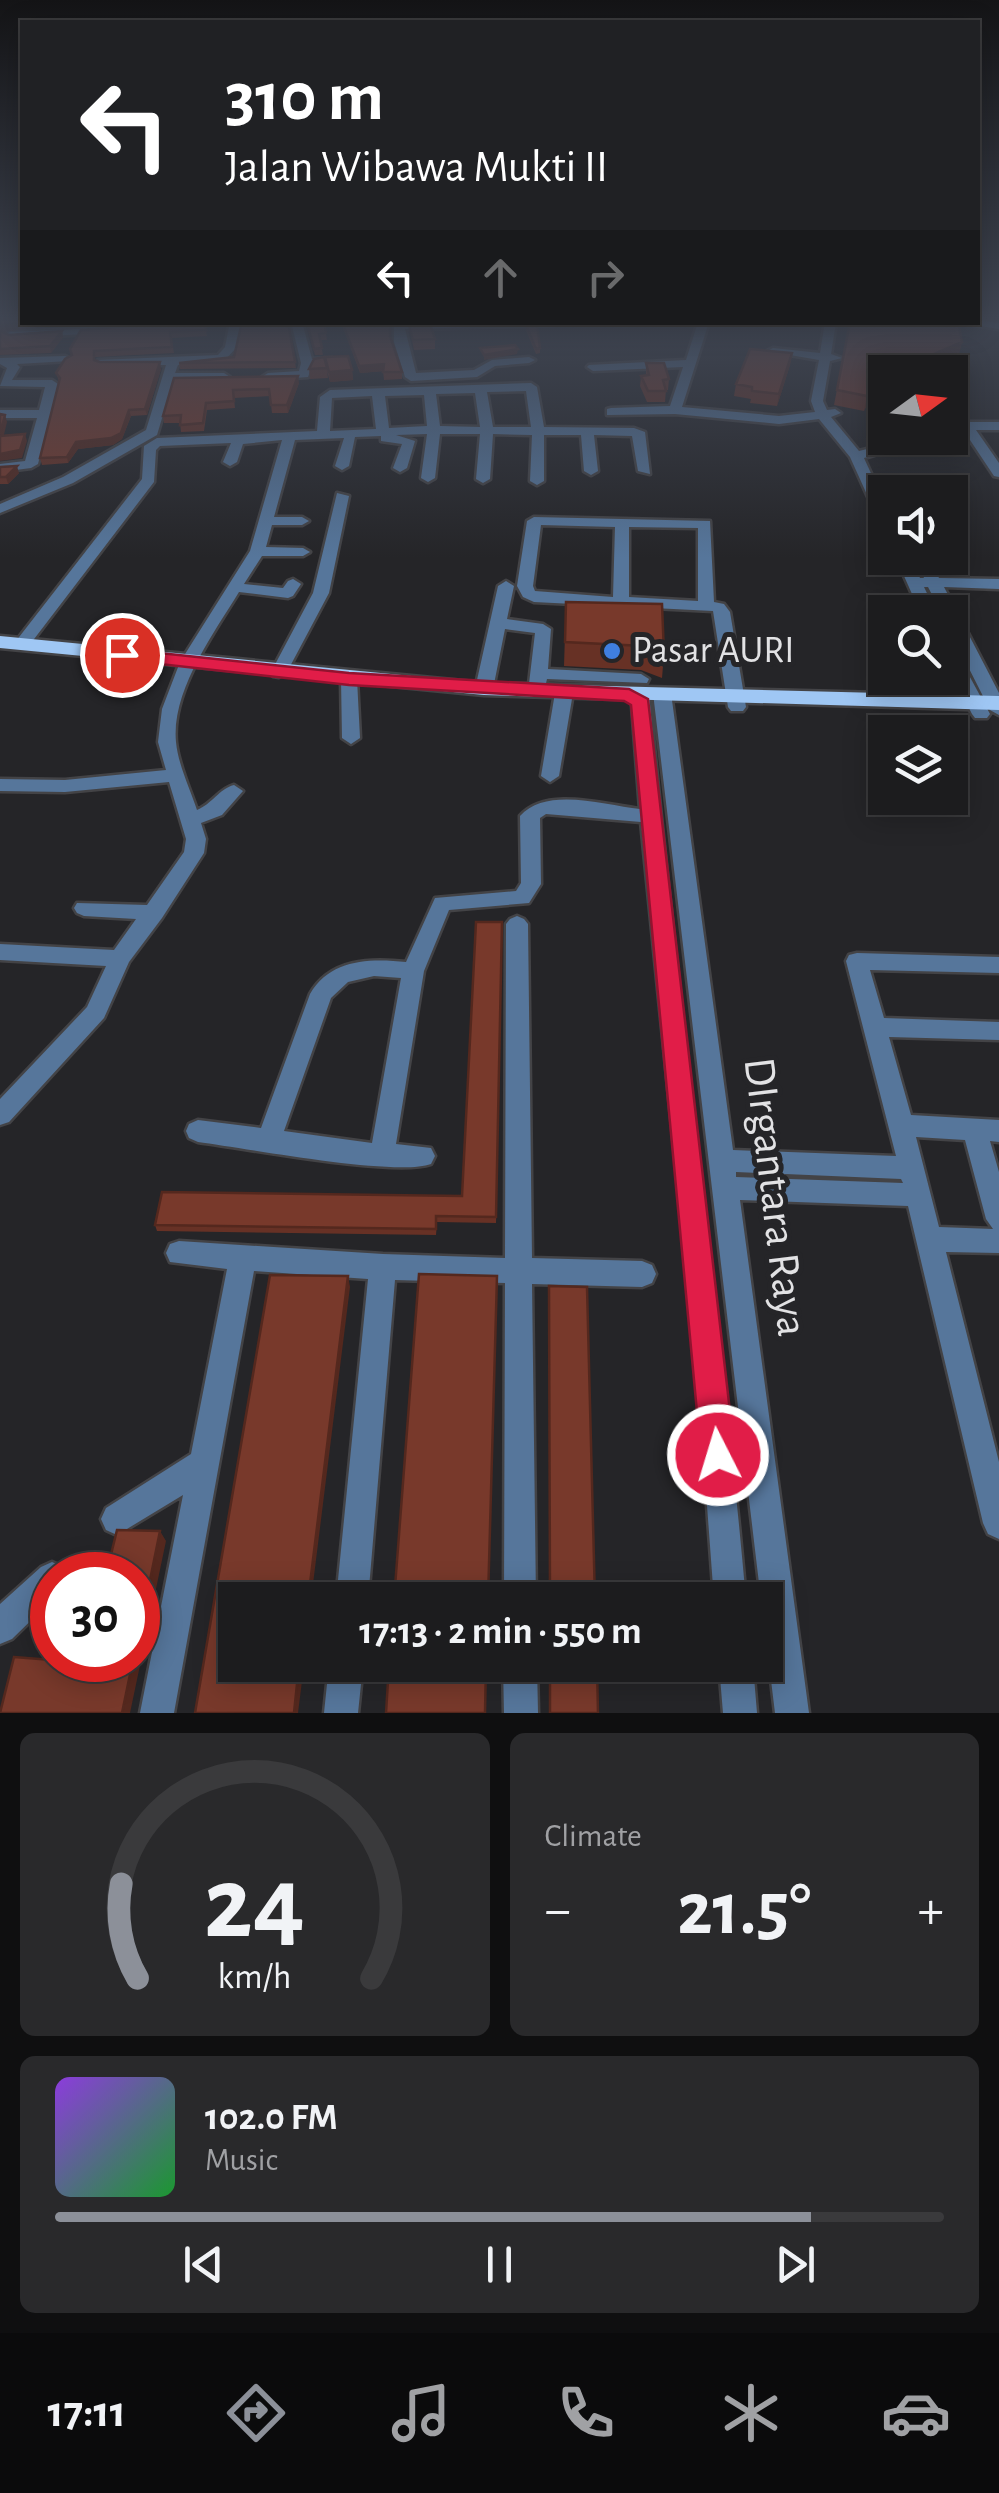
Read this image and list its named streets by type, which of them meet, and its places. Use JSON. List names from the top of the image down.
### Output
{
  "streets": {
    "street": ["DIrgantara Raya"]
  },
  "places": ["Pasar AURI"],
  "north": "right",
  "page": {
    "turn": ["310 m", "Jalan Wibawa Mukti II"],
    "limit": "30",
    "trip": "17:13 · 2 min · 550 m",
    "tile": "Climate",
    "heat": ["−", "21.5°", "+"],
    "song": ["102.0 FM", "Music"],
    "tabs": "17:11",
    "gauge": ["24", "km/h"]
  }
}
